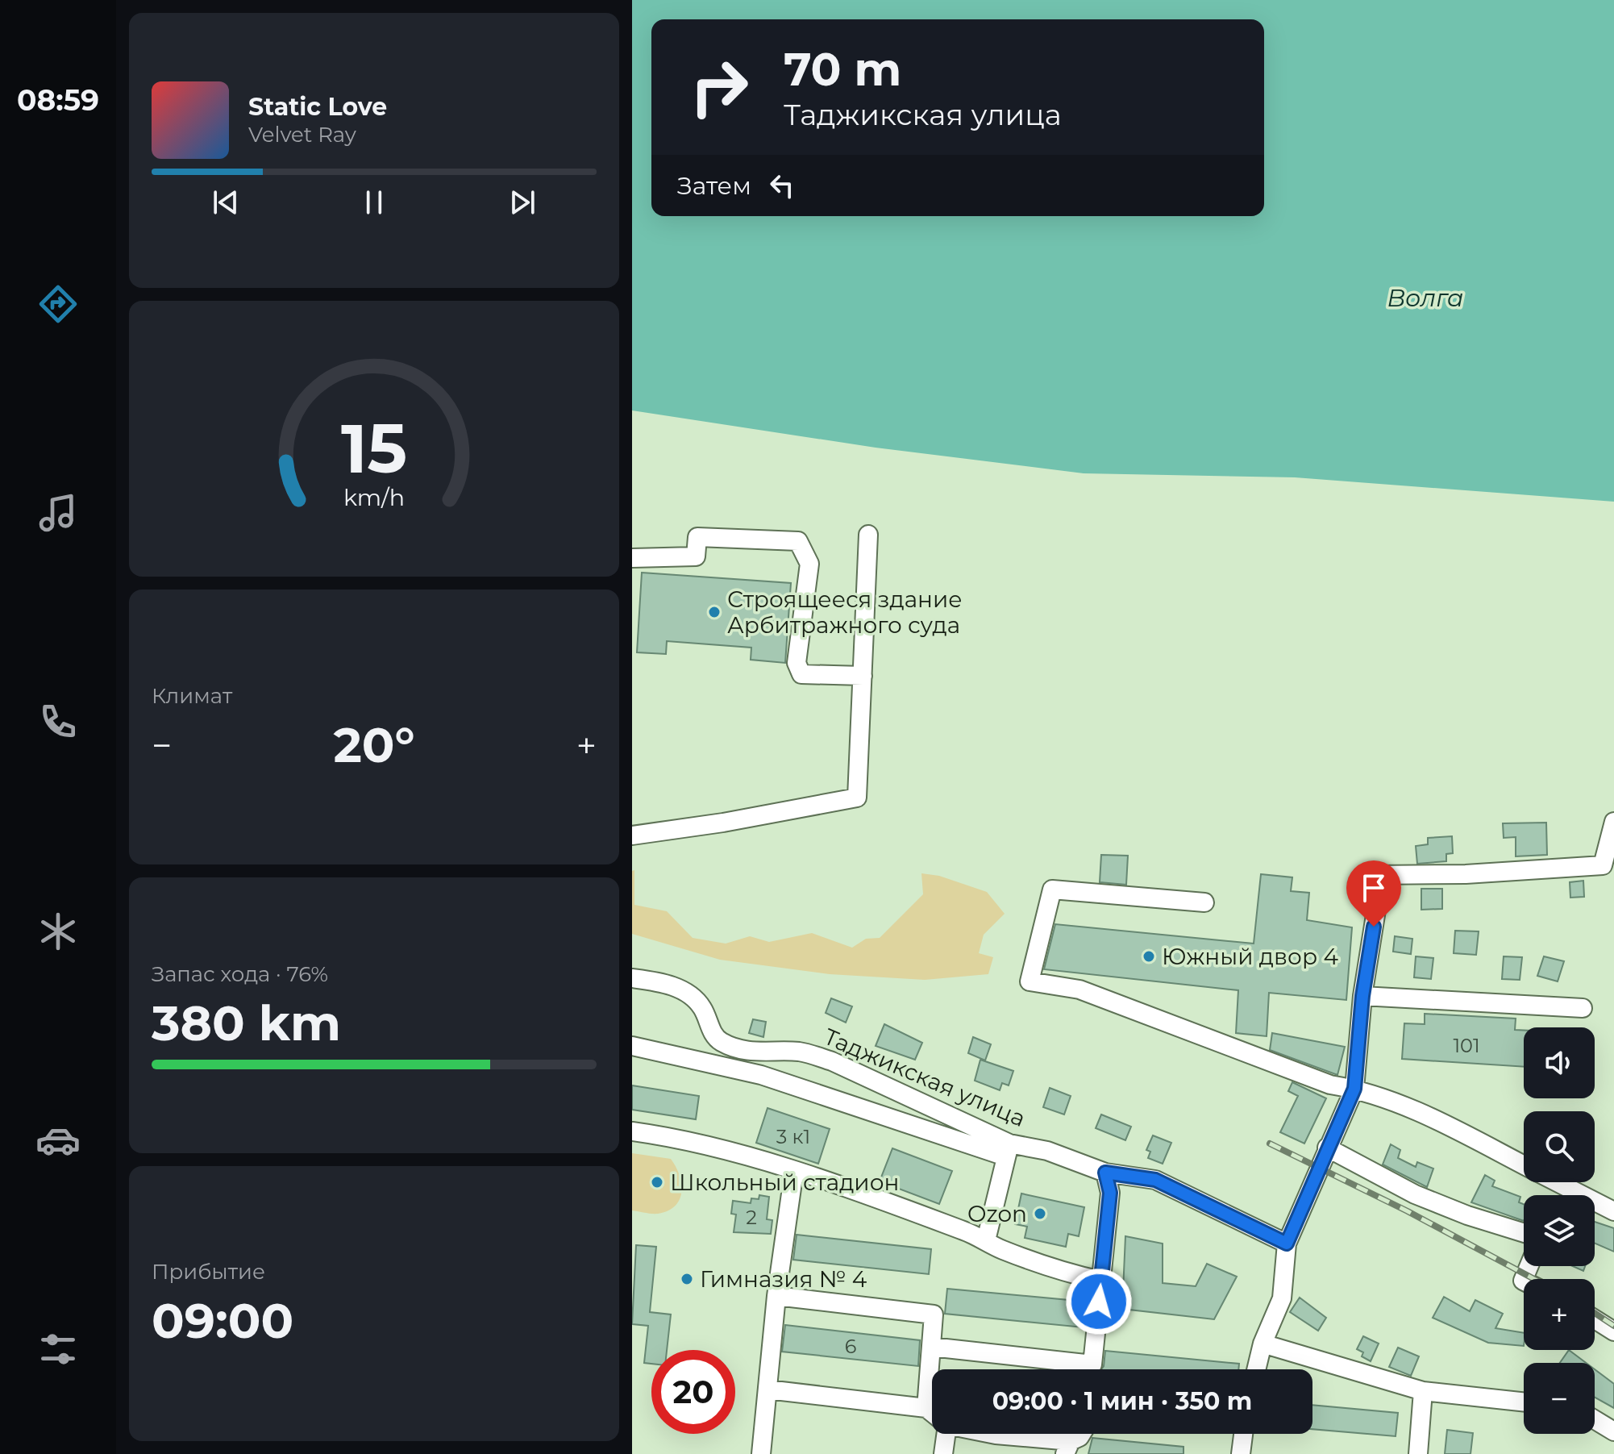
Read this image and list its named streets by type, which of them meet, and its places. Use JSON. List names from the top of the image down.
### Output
{
  "streets": {
    "street": ["Таджикская улица"]
  },
  "water": ["Волга"],
  "places": [
    "Строящееся здание Арбитражного суда",
    "Южный двор 4",
    "Школьный стадион",
    "Ozon",
    "Гимназия № 4"
  ],
  "house_numbers": [
    "101",
    "3 к1",
    "2",
    "6"
  ],
  "page": {
    "tabs": "08:59",
    "turn": ["70 m", "Таджикская улица"],
    "song": ["Static Love", "Velvet Ray"],
    "then": "Затем",
    "tile": [
      "Климат",
      ["Запас хода · 76%", "380 km"],
      ["Прибытие", "09:00"]
    ],
    "heat": ["−", "20°", "+"],
    "map_buttons": ["+", "−"],
    "limit": "20",
    "trip": "09:00 · 1 мин · 350 m",
    "gauge": ["15", "km/h"]
  }
}
